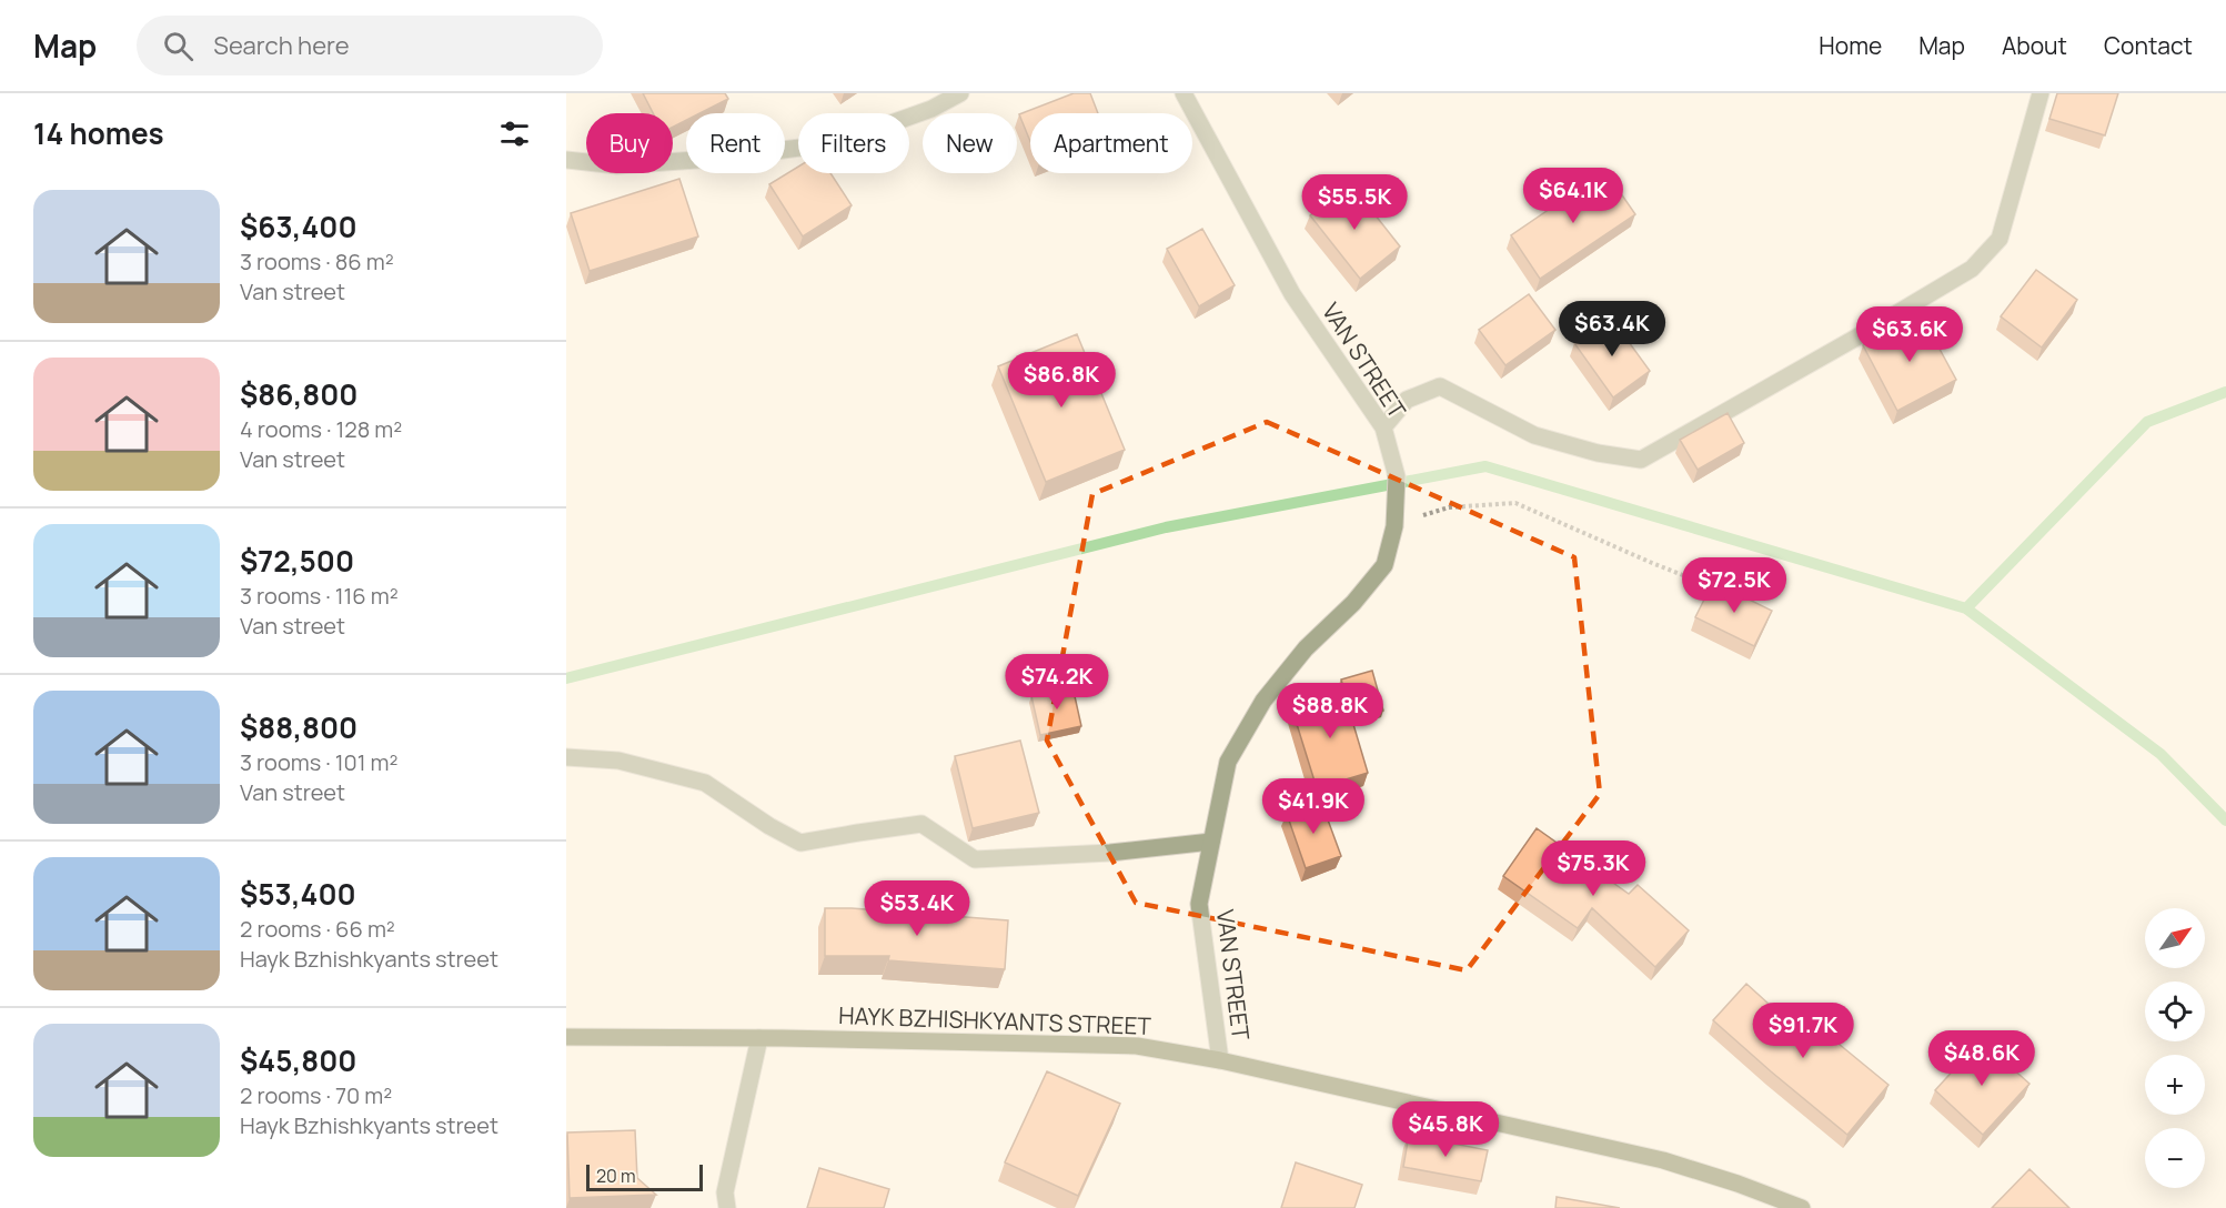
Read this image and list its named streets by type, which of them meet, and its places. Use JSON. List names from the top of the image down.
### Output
{
  "streets": {
    "main road": ["HAYK BZHISHKYANTS STREET"],
    "street": ["VAN STREET"]
  },
  "crossings": [
    ["VAN STREET", "HAYK BZHISHKYANTS STREET"]
  ],
  "scale_bar": "20 m",
  "north": "top right",
  "page": {
    "header": "Map",
    "search": "Search here",
    "nav": [
      "Home",
      "Map",
      "About",
      "Contact"
    ],
    "heading": "14 homes",
    "chip": [
      "Buy",
      "Rent",
      "Filters",
      "New",
      "Apartment"
    ],
    "price": [
      "$64.1K",
      "$55.5K",
      "$63.4K",
      "$63.6K",
      "$86.8K",
      "$72.5K",
      "$74.2K",
      "$88.8K",
      "$41.9K",
      "$75.3K",
      "$53.4K",
      "$91.7K",
      "$48.6K",
      "$45.8K"
    ],
    "list": [
      {
        "name": "$63,400",
        "note": "3 rooms · 86 m² · Van street"
      },
      {
        "name": "$86,800",
        "note": "4 rooms · 128 m² · Van street"
      },
      {
        "name": "$72,500",
        "note": "3 rooms · 116 m² · Van street"
      },
      {
        "name": "$88,800",
        "note": "3 rooms · 101 m² · Van street"
      },
      {
        "name": "$53,400",
        "note": "2 rooms · 66 m² · Hayk Bzhishkyants street"
      },
      {
        "name": "$45,800",
        "note": "2 rooms · 70 m² · Hayk Bzhishkyants street"
      }
    ],
    "map_buttons": ["+", "−"],
    "scale": "20 m"
  }
}
